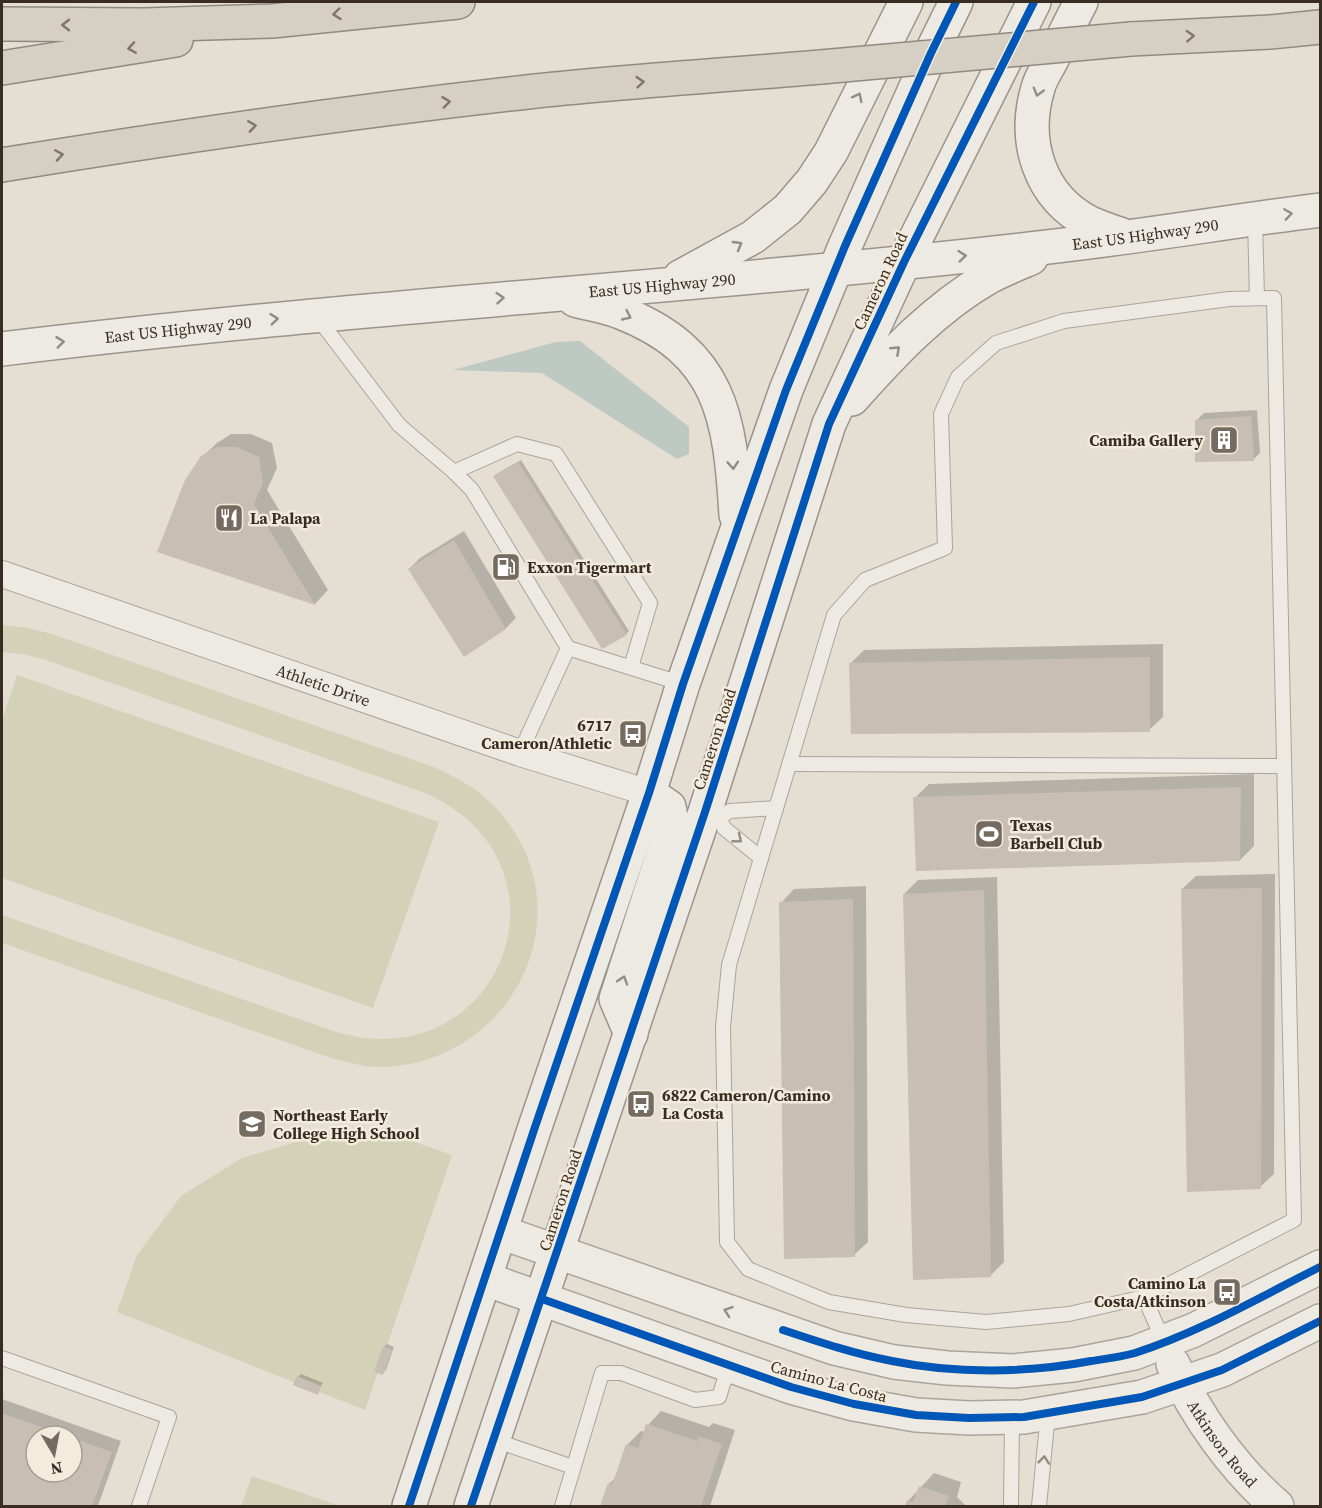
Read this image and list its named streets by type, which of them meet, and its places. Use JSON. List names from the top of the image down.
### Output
{
  "streets": {
    "main road": [
      "East US Highway 290",
      "Cameron Road",
      "Camino La Costa",
      "Atkinson Road"
    ],
    "street": ["Athletic Drive"]
  },
  "crossings": [
    ["East US Highway 290", "Cameron Road"],
    ["Cameron Road", "Camino La Costa"],
    ["Camino La Costa", "Atkinson Road"]
  ],
  "one_way": ["East US Highway 290"],
  "places": {
    "building": ["Camiba Gallery"],
    "restaurant": ["La Palapa"],
    "fuel station": ["Exxon Tigermart"],
    "bus stop": ["6717 Cameron/Athletic", "6822 Cameron/Camino La Costa", "Camino La Costa/Atkinson"],
    "sports": ["Texas Barbell Club"],
    "school or university": ["Northeast Early College High School"]
  },
  "north": "bottom"
}
